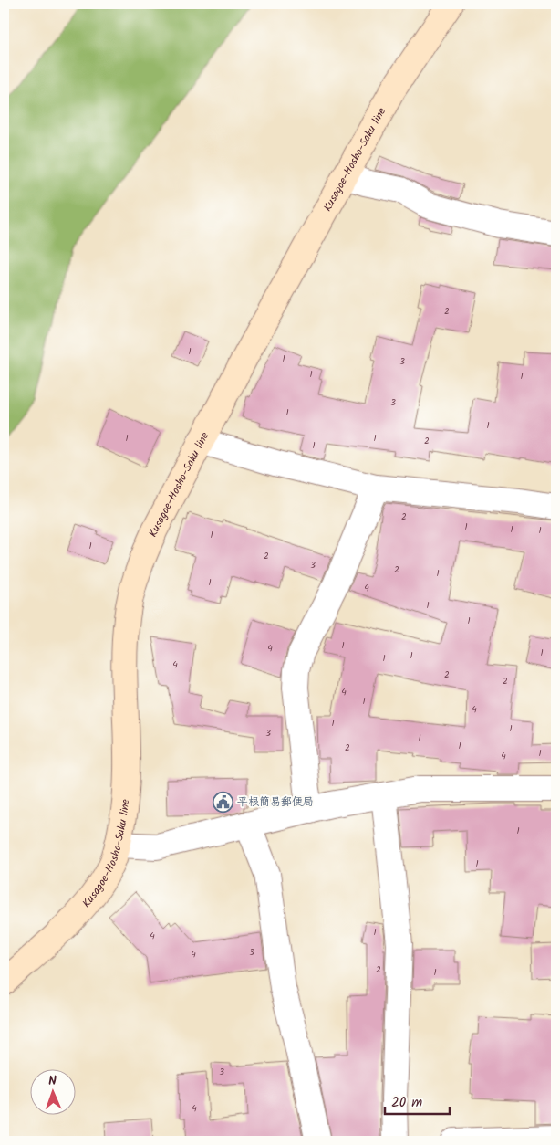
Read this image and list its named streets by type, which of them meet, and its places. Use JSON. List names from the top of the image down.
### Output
{
  "streets": {
    "main road": ["Kusagoe-Hosho-Saku line"]
  },
  "places": {
    "public building": ["平根簡易郵便局"]
  },
  "house_numbers": [
    "2",
    "1",
    "1",
    "3",
    "1",
    "1",
    "3",
    "1",
    "1",
    "1",
    "1",
    "2",
    "1",
    "2",
    "1",
    "1",
    "1",
    "1",
    "1",
    "2",
    "3",
    "2",
    "1",
    "1",
    "4",
    "1",
    "1",
    "1",
    "4",
    "1",
    "1",
    "1",
    "4",
    "2",
    "2",
    "4",
    "1",
    "4",
    "1",
    "1",
    "3",
    "1",
    "1",
    "2",
    "1",
    "4",
    "1",
    "1",
    "1",
    "4",
    "3",
    "4",
    "2",
    "1",
    "3",
    "4"
  ],
  "scale_bar": "20 m",
  "north": "top"
}
